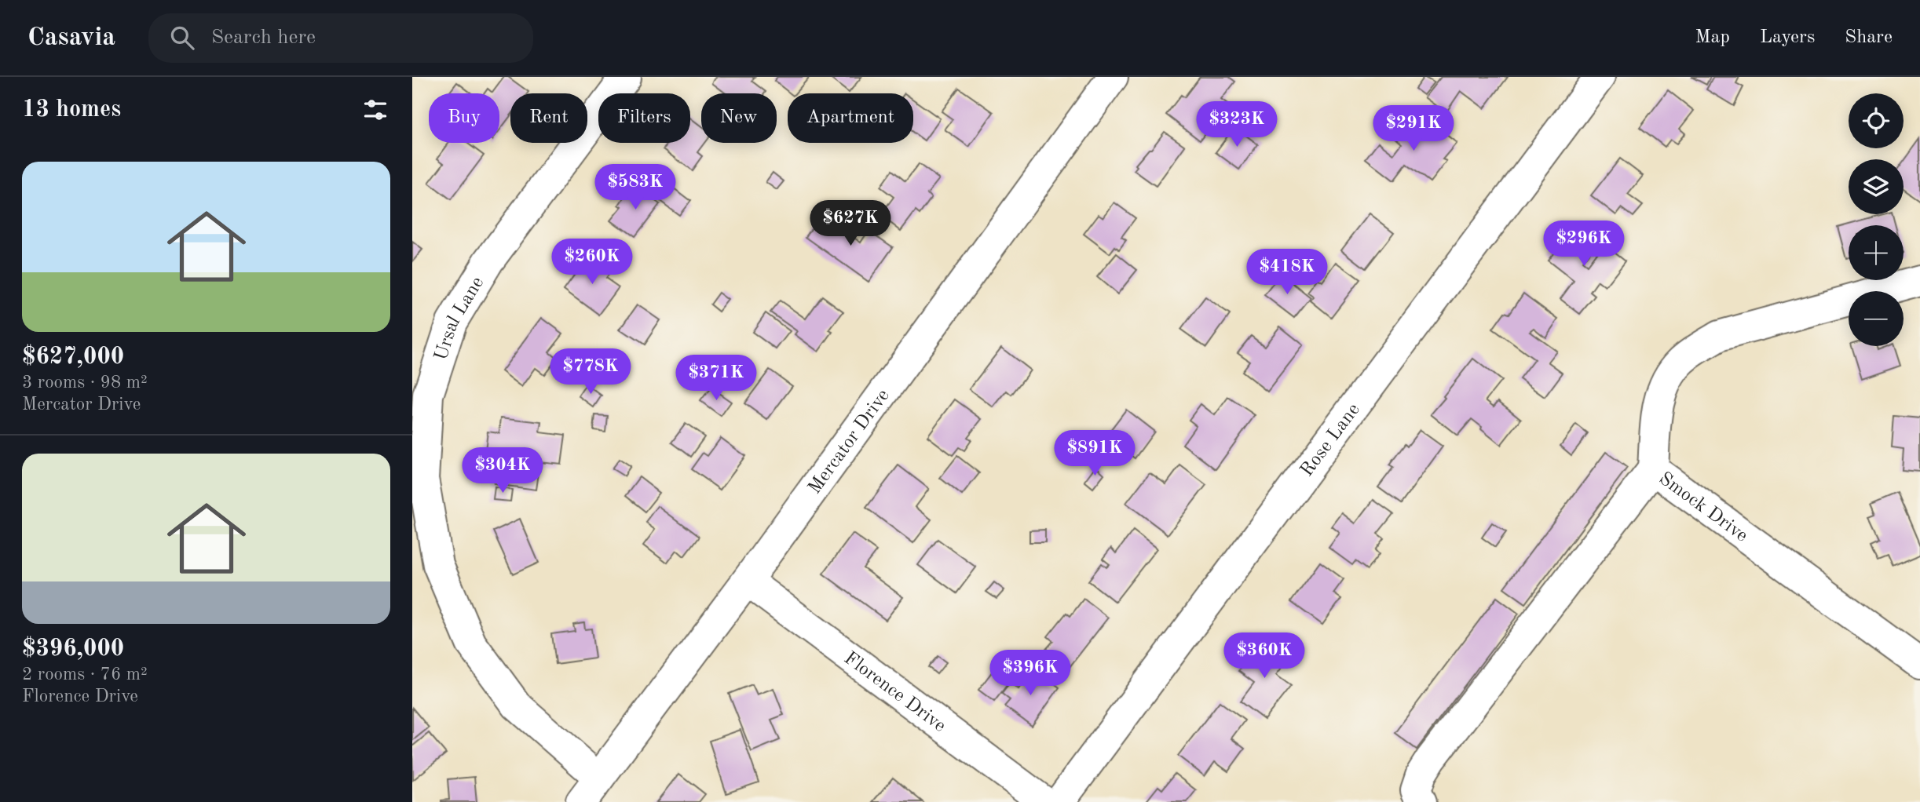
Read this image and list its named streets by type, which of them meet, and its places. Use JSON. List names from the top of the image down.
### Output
{
  "streets": {
    "street": [
      "Ursal Lane",
      "Rose Lane",
      "Mercator Drive",
      "Smock Drive",
      "Florence Drive"
    ]
  },
  "crossings": [
    ["Ursal Lane", "Mercator Drive"],
    ["Mercator Drive", "Florence Drive"]
  ],
  "page": {
    "header": "Casavia",
    "search": "Search here",
    "nav": ["Map", "Layers", "Share"],
    "heading": "13 homes",
    "map_buttons": ["+", "−"],
    "chip": [
      "Buy",
      "Rent",
      "Filters",
      "New",
      "Apartment"
    ],
    "price": [
      "$323K",
      "$291K",
      "$583K",
      "$627K",
      "$296K",
      "$260K",
      "$418K",
      "$778K",
      "$371K",
      "$891K",
      "$304K",
      "$360K",
      "$396K"
    ],
    "list": [
      {
        "name": "$627,000",
        "note": "3 rooms · 98 m² · Mercator Drive"
      },
      {
        "name": "$396,000",
        "note": "2 rooms · 76 m² · Florence Drive"
      }
    ]
  }
}
